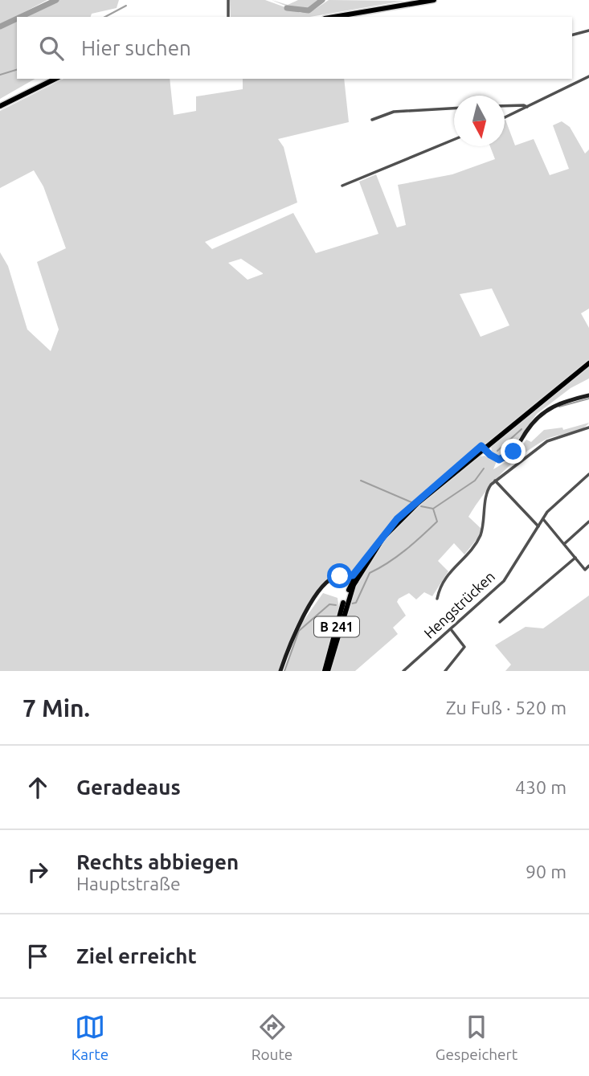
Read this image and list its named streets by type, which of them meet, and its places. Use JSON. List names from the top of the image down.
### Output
{
  "streets": {
    "main road": ["B 241"],
    "street": ["Hengstrücken"]
  },
  "north": "bottom",
  "page": {
    "search": "Hier suchen",
    "heading": ["7 Min.", "Zu Fuß · 520 m"],
    "list": [
      ["Geradeaus", "430 m"],
      ["Rechts abbiegen", "Hauptstraße", "90 m"],
      "Ziel erreicht"
    ],
    "nav": ["Karte", "Route", "Gespeichert"]
  }
}
